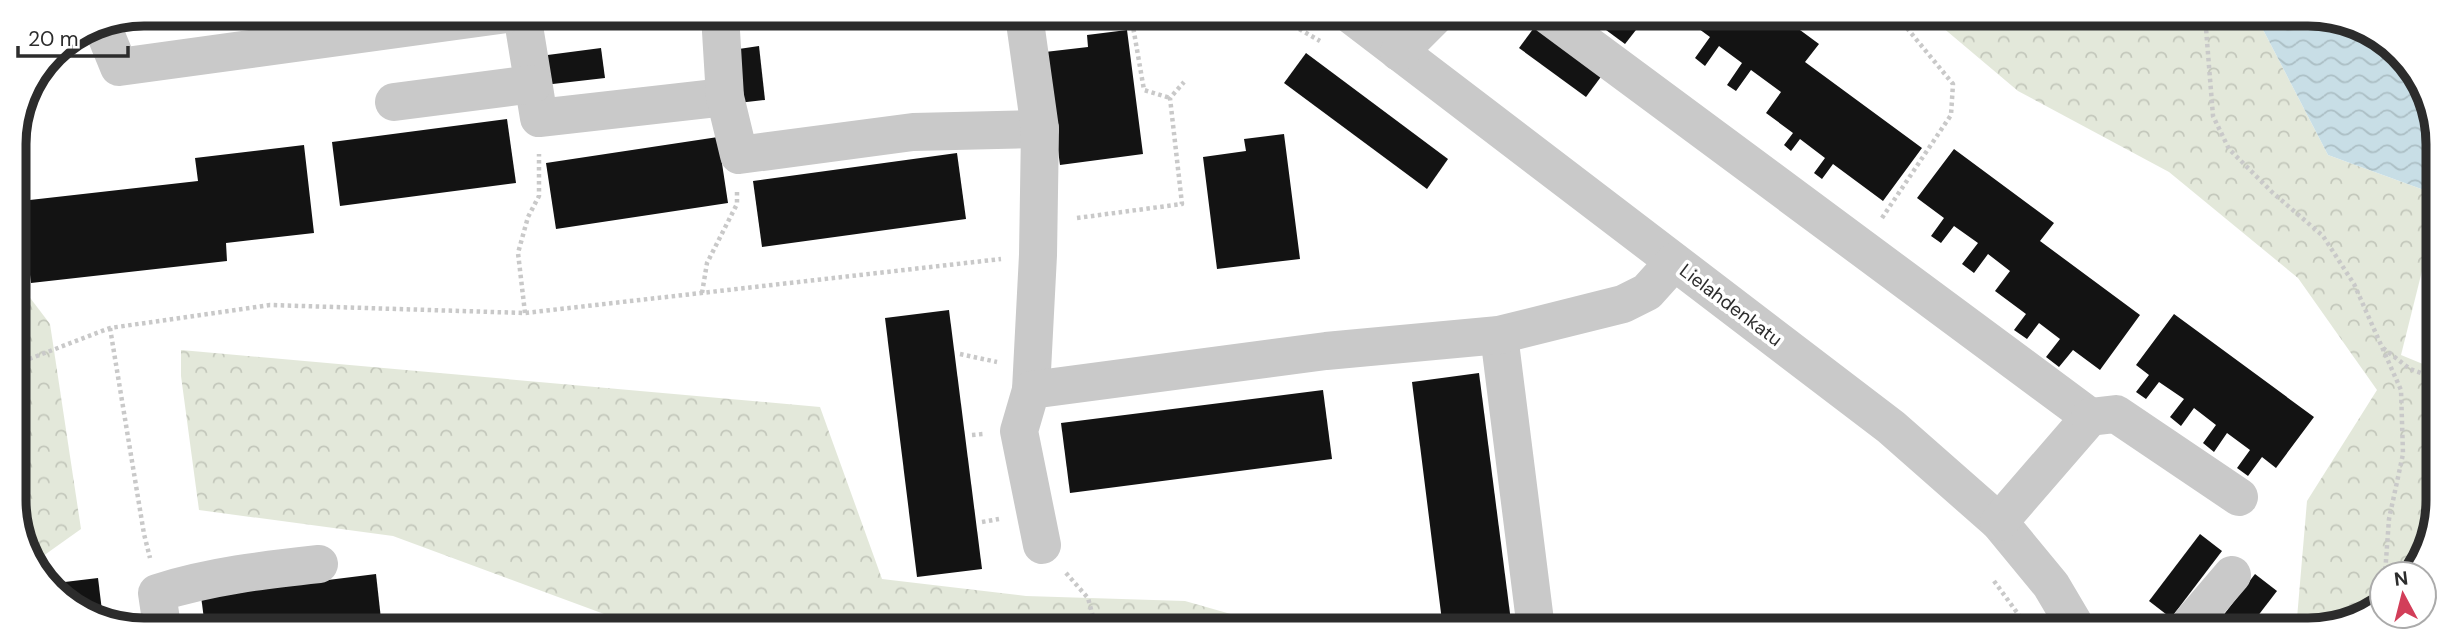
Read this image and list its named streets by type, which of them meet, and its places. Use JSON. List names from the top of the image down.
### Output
{
  "streets": {
    "street": ["Lielahdenkatu"]
  },
  "scale_bar": "20 m",
  "north": "top"
}
